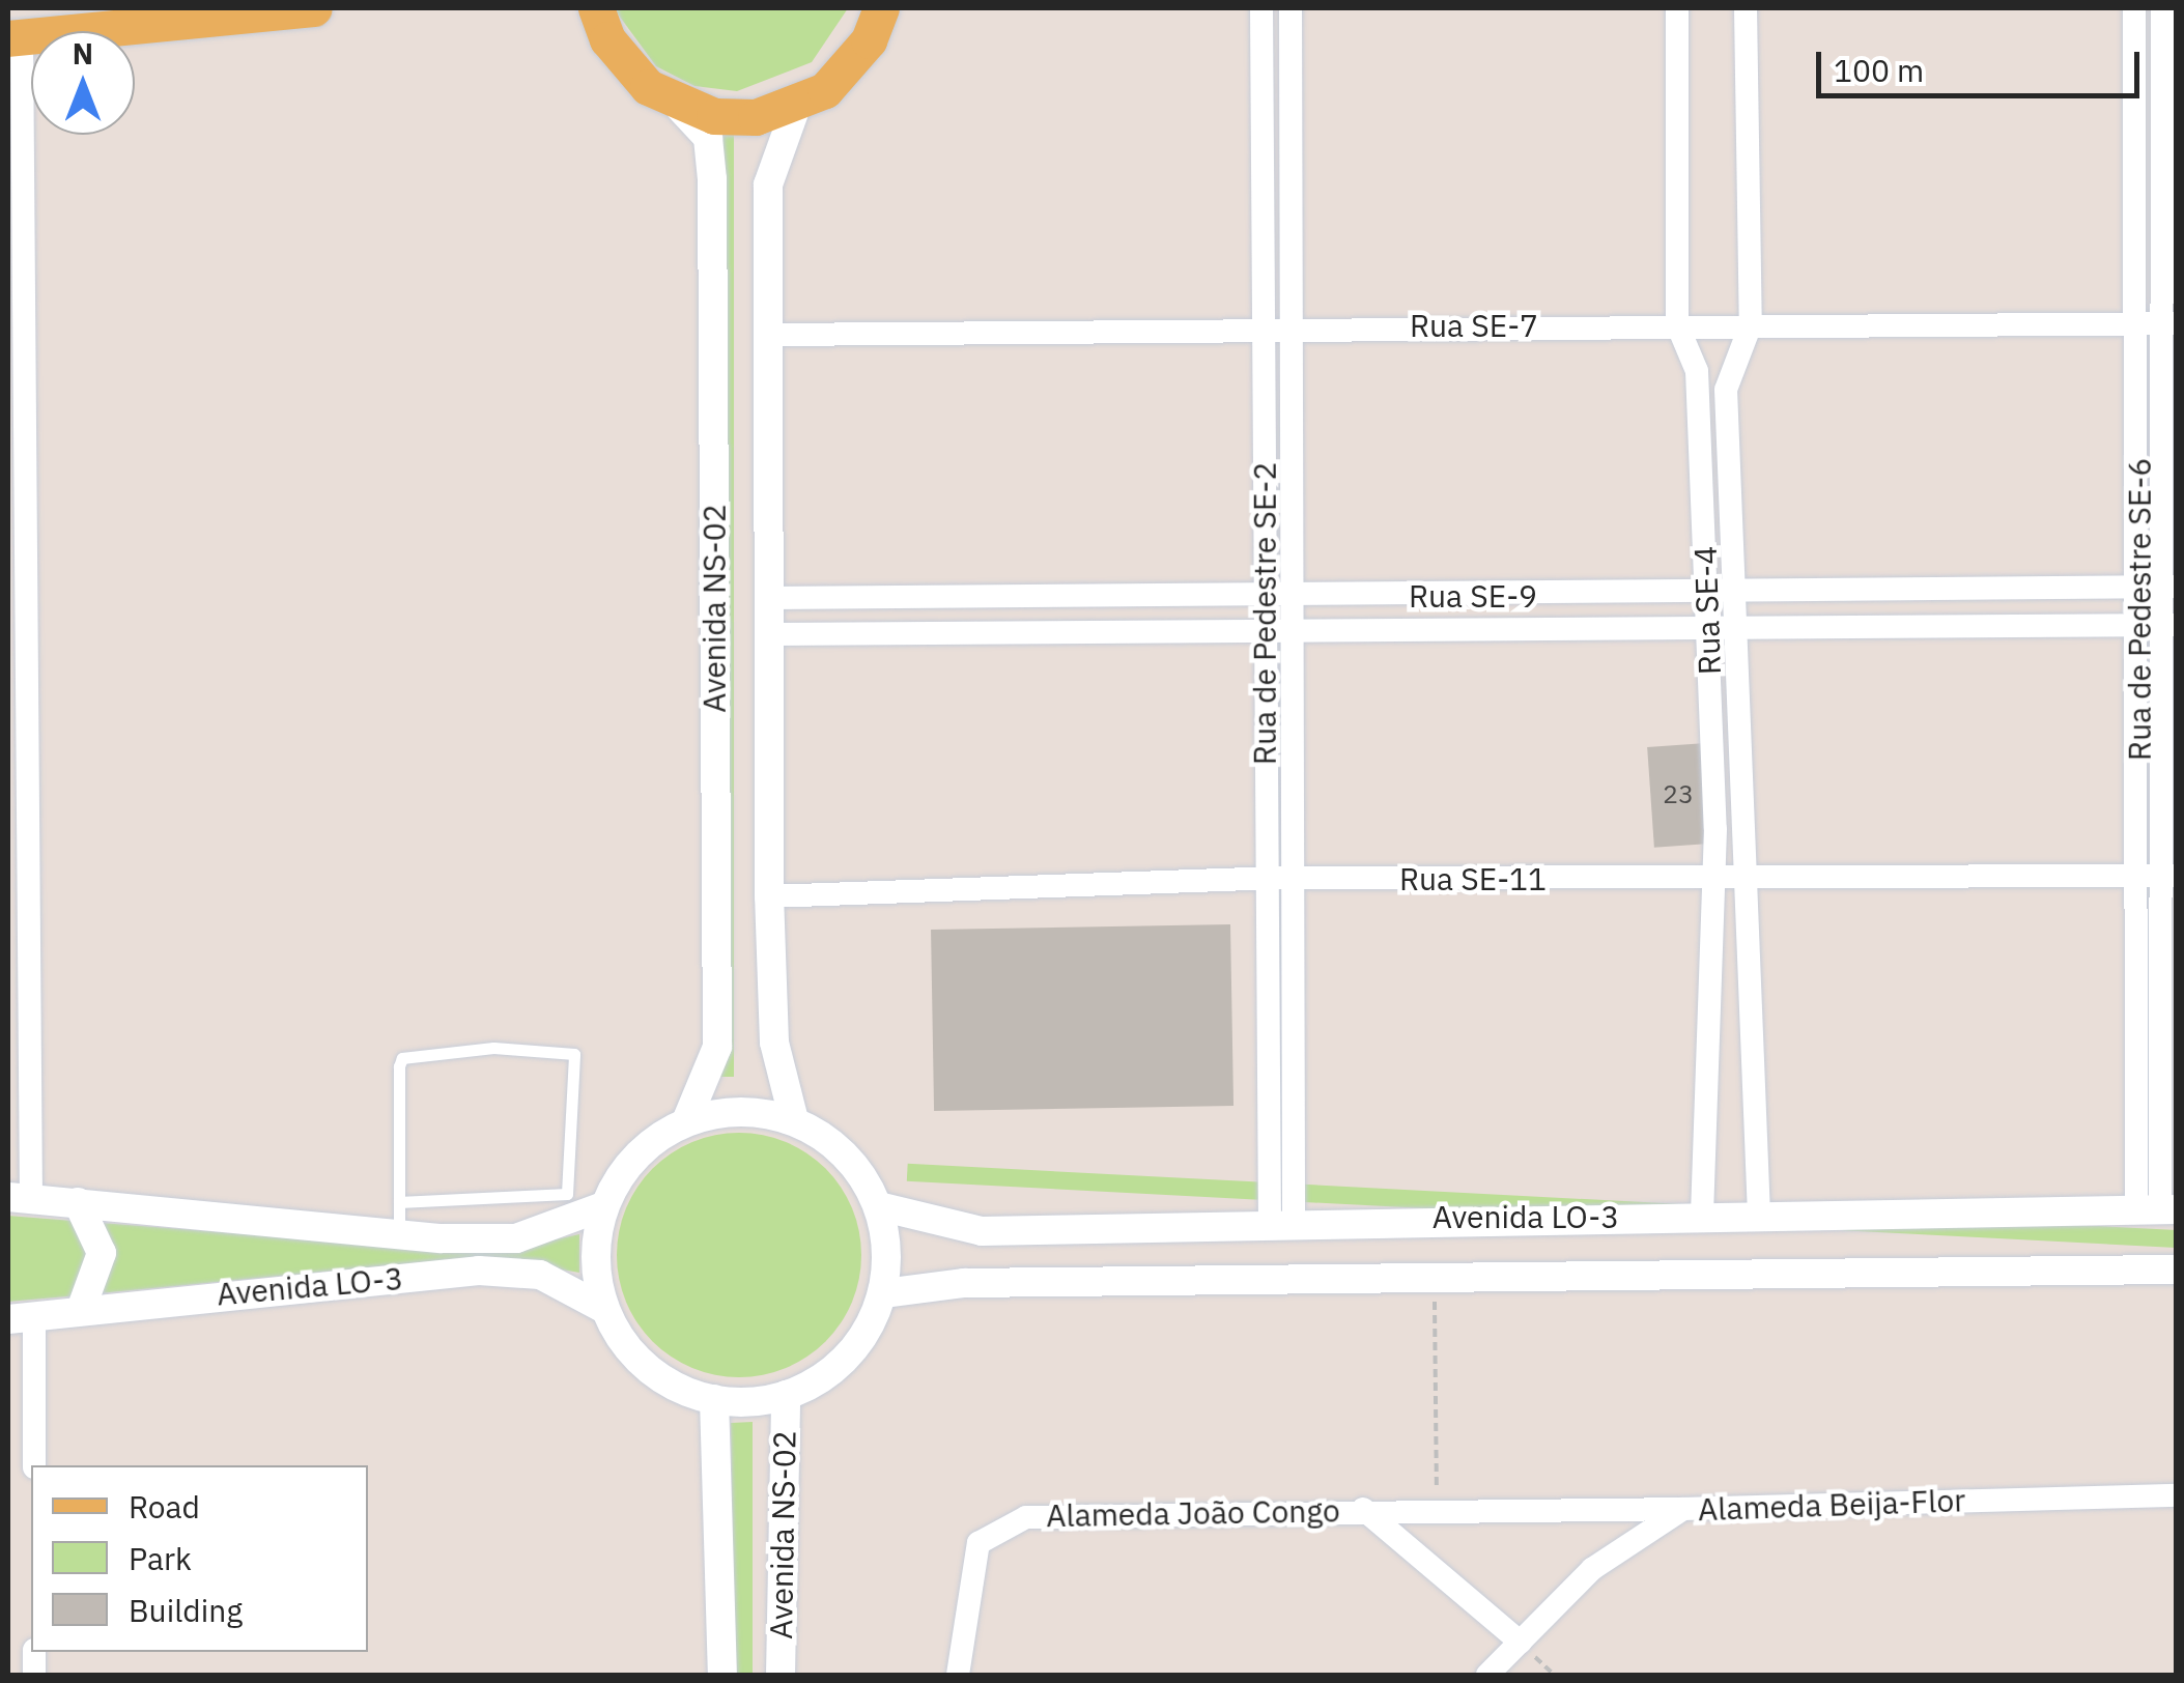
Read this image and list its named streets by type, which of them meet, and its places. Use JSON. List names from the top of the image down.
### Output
{
  "streets": {
    "street": [
      "Rua SE-7",
      "Rua SE-9",
      "Avenida NS-02",
      "Rua de Pedestre SE-6",
      "Rua SE-4",
      "Rua de Pedestre SE-2",
      "Rua SE-11",
      "Avenida LO-3",
      "Alameda Beija-Flor",
      "Alameda João Congo"
    ]
  },
  "crossings": [
    ["Rua SE-7", "Avenida NS-02"],
    ["Rua SE-7", "Rua de Pedestre SE-6"],
    ["Rua SE-7", "Rua SE-4"],
    ["Rua SE-7", "Rua de Pedestre SE-2"],
    ["Rua SE-9", "Avenida NS-02"],
    ["Rua SE-9", "Rua de Pedestre SE-6"],
    ["Rua SE-9", "Rua SE-4"],
    ["Rua SE-9", "Rua de Pedestre SE-2"],
    ["Avenida NS-02", "Rua SE-11"],
    ["Avenida NS-02", "Avenida LO-3"],
    ["Rua de Pedestre SE-6", "Rua SE-11"],
    ["Rua de Pedestre SE-6", "Avenida LO-3"],
    ["Rua SE-4", "Rua SE-11"],
    ["Rua SE-4", "Avenida LO-3"],
    ["Rua de Pedestre SE-2", "Rua SE-11"],
    ["Rua de Pedestre SE-2", "Avenida LO-3"],
    ["Alameda Beija-Flor", "Alameda João Congo"]
  ],
  "house_numbers": ["23"],
  "legend": ["Road", "Park", "Building"],
  "scale_bar": "100 m",
  "north": "top"
}
